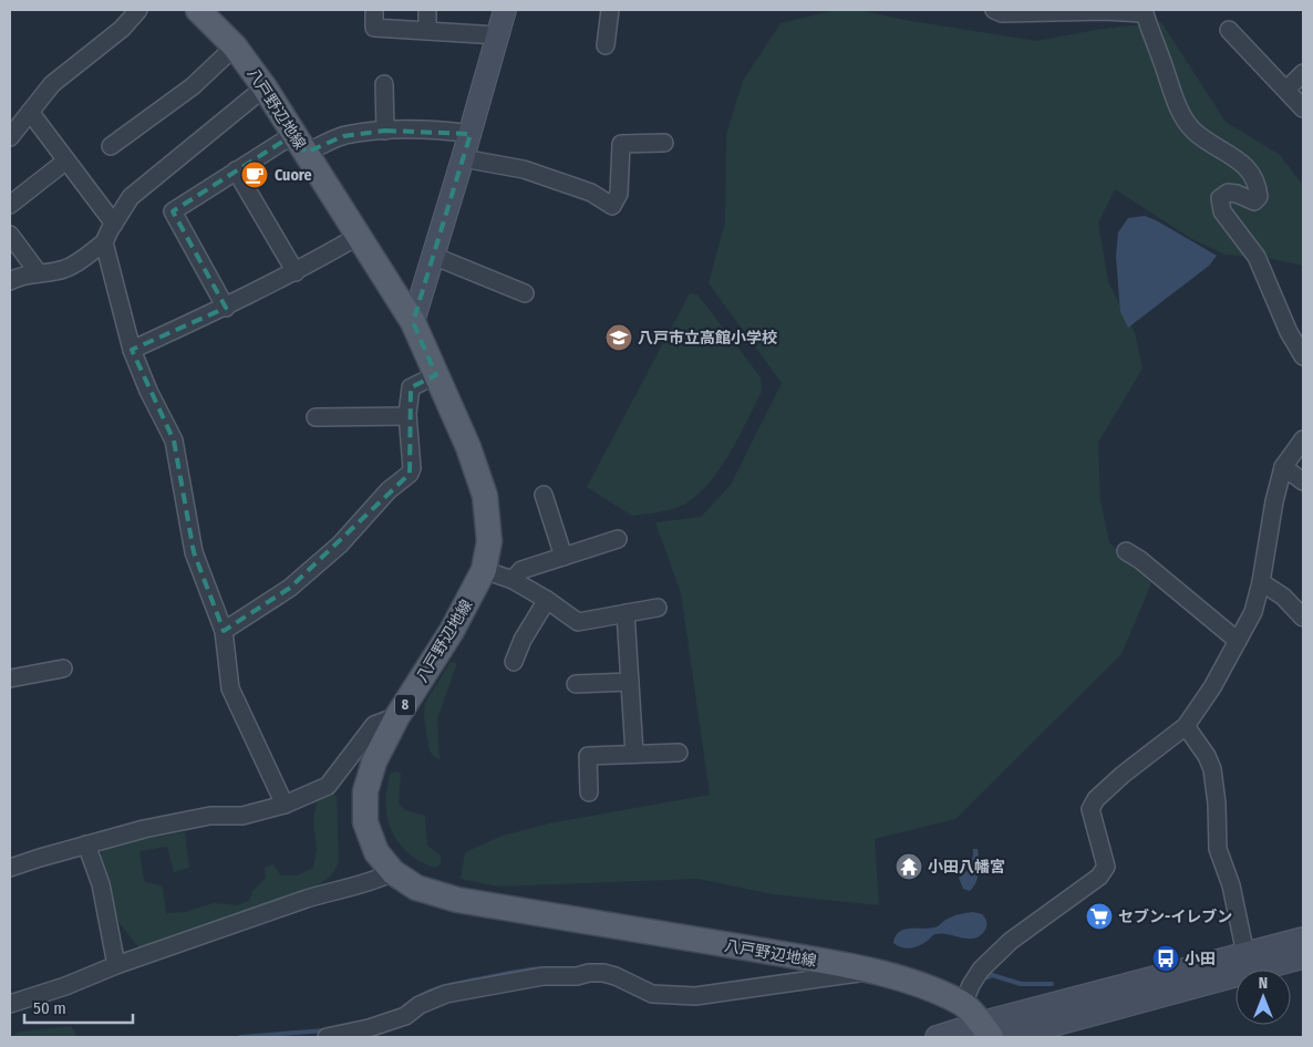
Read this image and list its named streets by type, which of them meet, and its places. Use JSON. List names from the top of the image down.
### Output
{
  "streets": {
    "main road": ["八戸野辺地線", "8"]
  },
  "places": {
    "cafe": ["Cuore"],
    "school or university": ["八戸市立高館小学校"],
    "temple": ["小田八幡宮"],
    "supermarket": ["セブン-イレブン"],
    "bus stop": ["小田"]
  },
  "scale_bar": "50 m",
  "north": "top"
}
